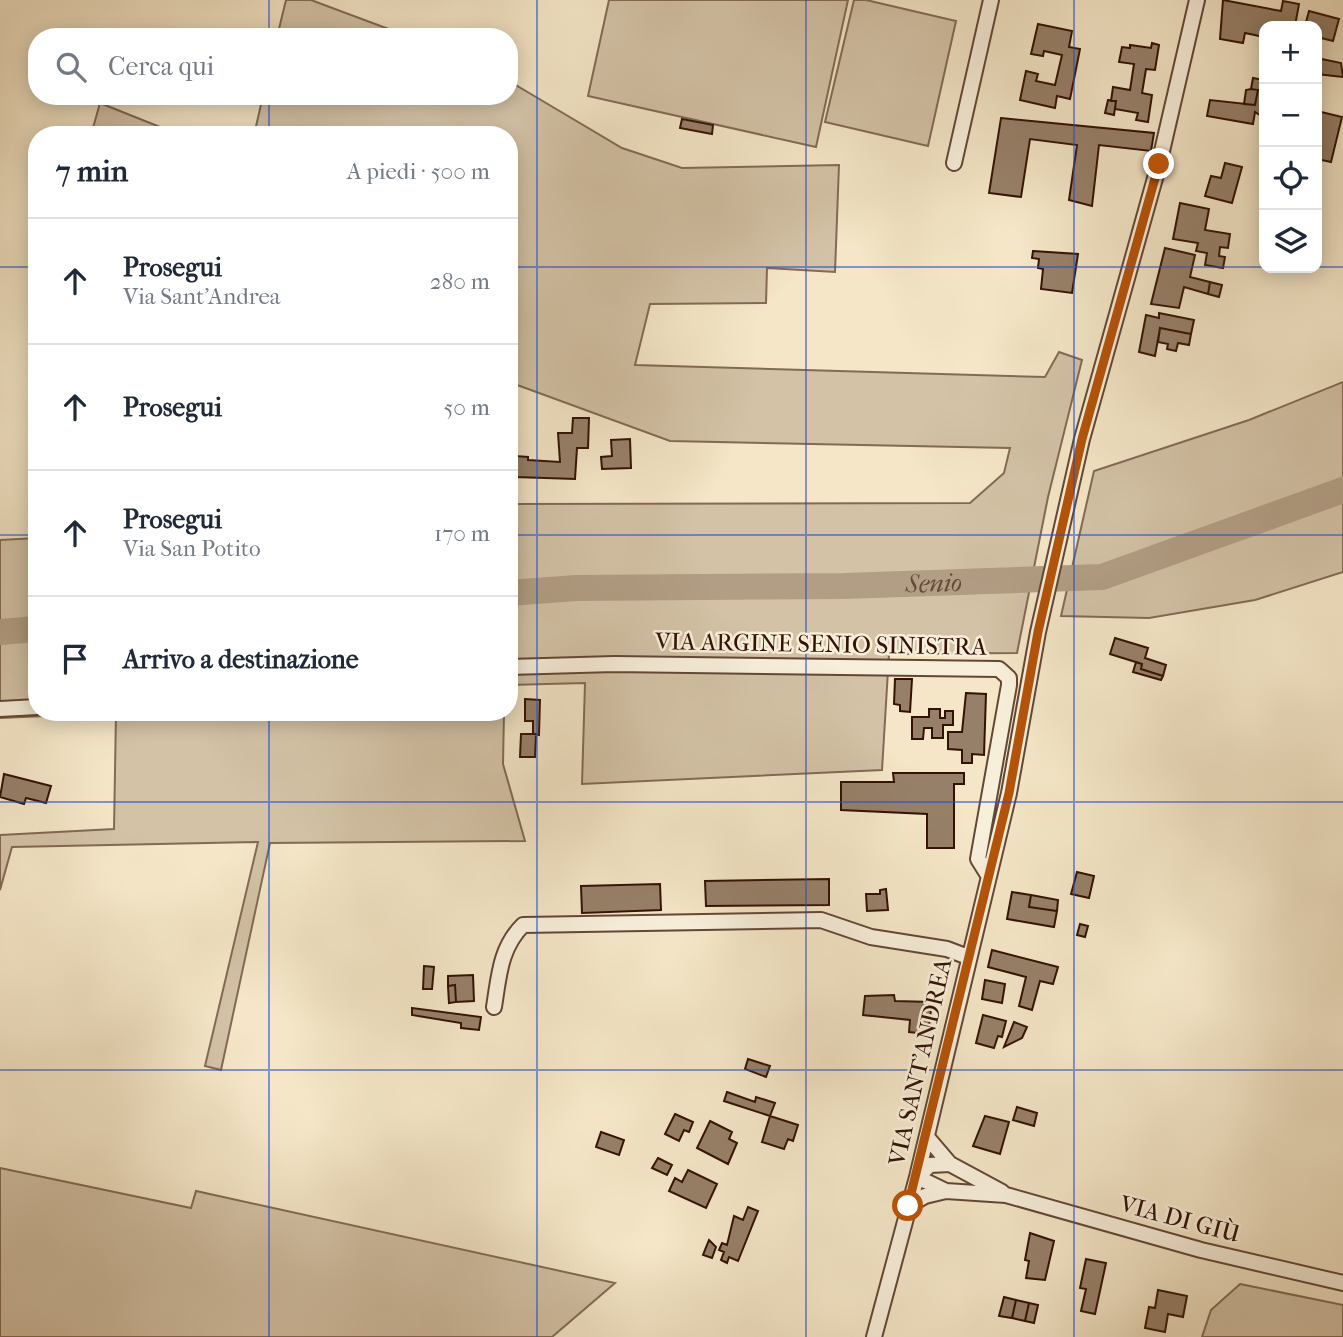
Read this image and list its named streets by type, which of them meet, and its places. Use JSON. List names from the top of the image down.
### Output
{
  "streets": {
    "street": ["VIA ARGINE SENIO SINISTRA", "VIA SANT'ANDREA", "VIA DI GIÙ"]
  },
  "crossings": [
    ["VIA ARGINE SENIO SINISTRA", "VIA SANT'ANDREA"],
    ["VIA SANT'ANDREA", "VIA DI GIÙ"]
  ],
  "water": ["Senio"],
  "page": {
    "map_buttons": ["+", "−"],
    "search": "Cerca qui",
    "heading": ["7 min", "A piedi · 500 m"],
    "list": [
      ["Prosegui", "Via Sant'Andrea", "280 m"],
      ["Prosegui", "50 m"],
      ["Prosegui", "Via San Potito", "170 m"],
      "Arrivo a destinazione"
    ]
  }
}
